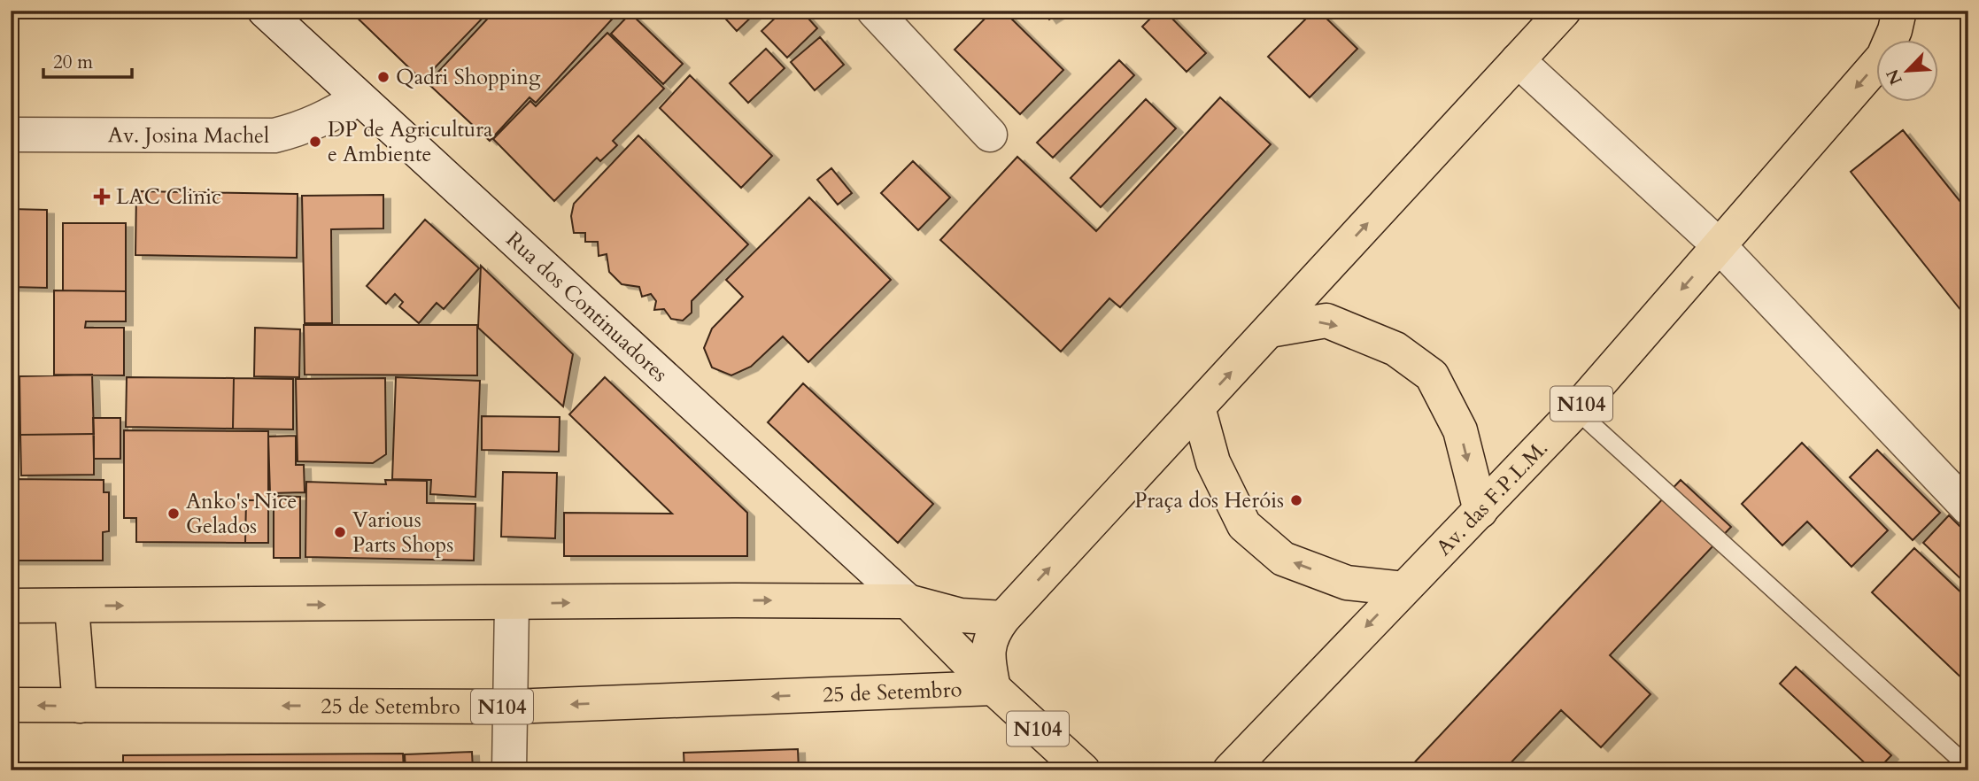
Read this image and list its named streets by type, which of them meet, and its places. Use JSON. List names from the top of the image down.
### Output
{
  "streets": {
    "main road": ["N104", "Av. das F.P.L.M.", "25 de Setembro"],
    "street": ["Av. Josina Machel", "Rua dos Continuadores"]
  },
  "crossings": [
    ["Av. Josina Machel", "Rua dos Continuadores"],
    ["Rua dos Continuadores", "N104"],
    ["N104", "25 de Setembro"]
  ],
  "places": {
    "other": [
      "Qadri Shopping",
      "DP de Agricultura e Ambiente",
      "Praça dos Heróis",
      "Anko's Nice Gelados",
      "Various Parts Shops"
    ],
    "health": ["LAC Clinic"]
  },
  "scale_bar": "20 m",
  "north": "bottom left"
}
